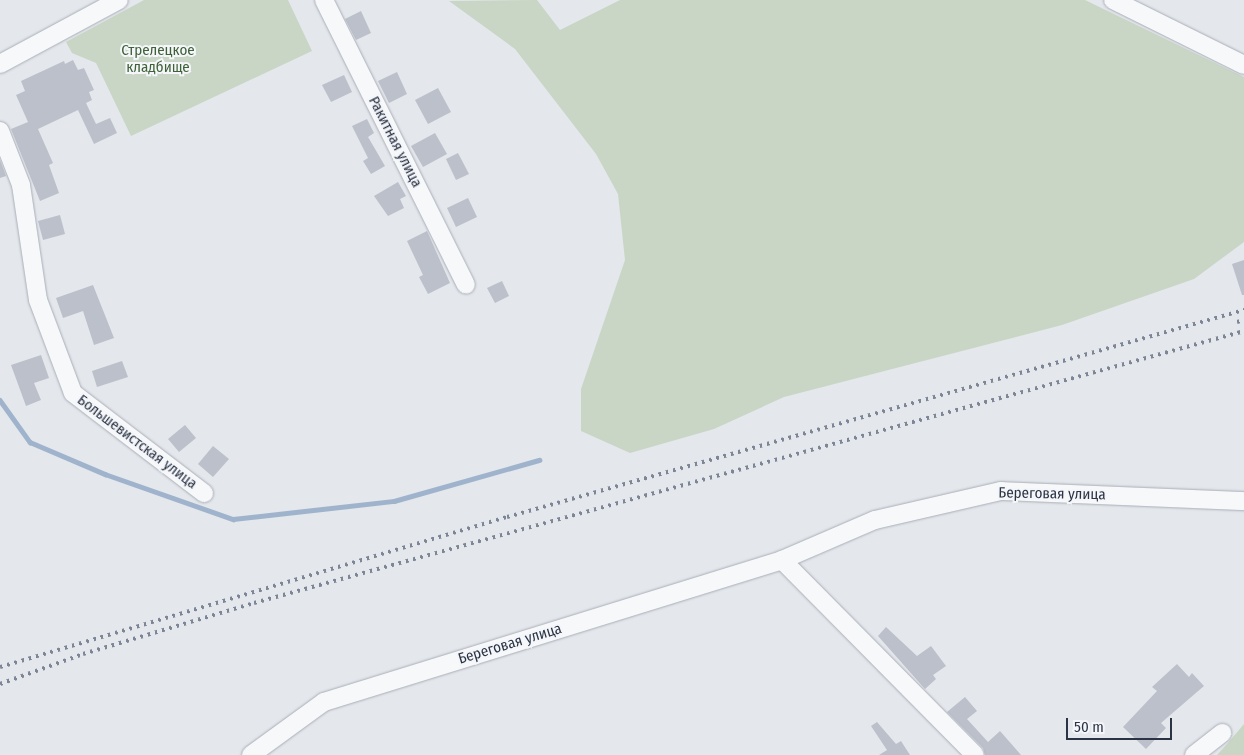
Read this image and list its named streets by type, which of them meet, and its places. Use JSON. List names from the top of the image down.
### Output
{
  "streets": {
    "street": ["Ракитная улица", "Большевистская улица", "Береговая улица"]
  },
  "parks": ["Стрелецкое кладбище"],
  "scale_bar": "50 m"
}
